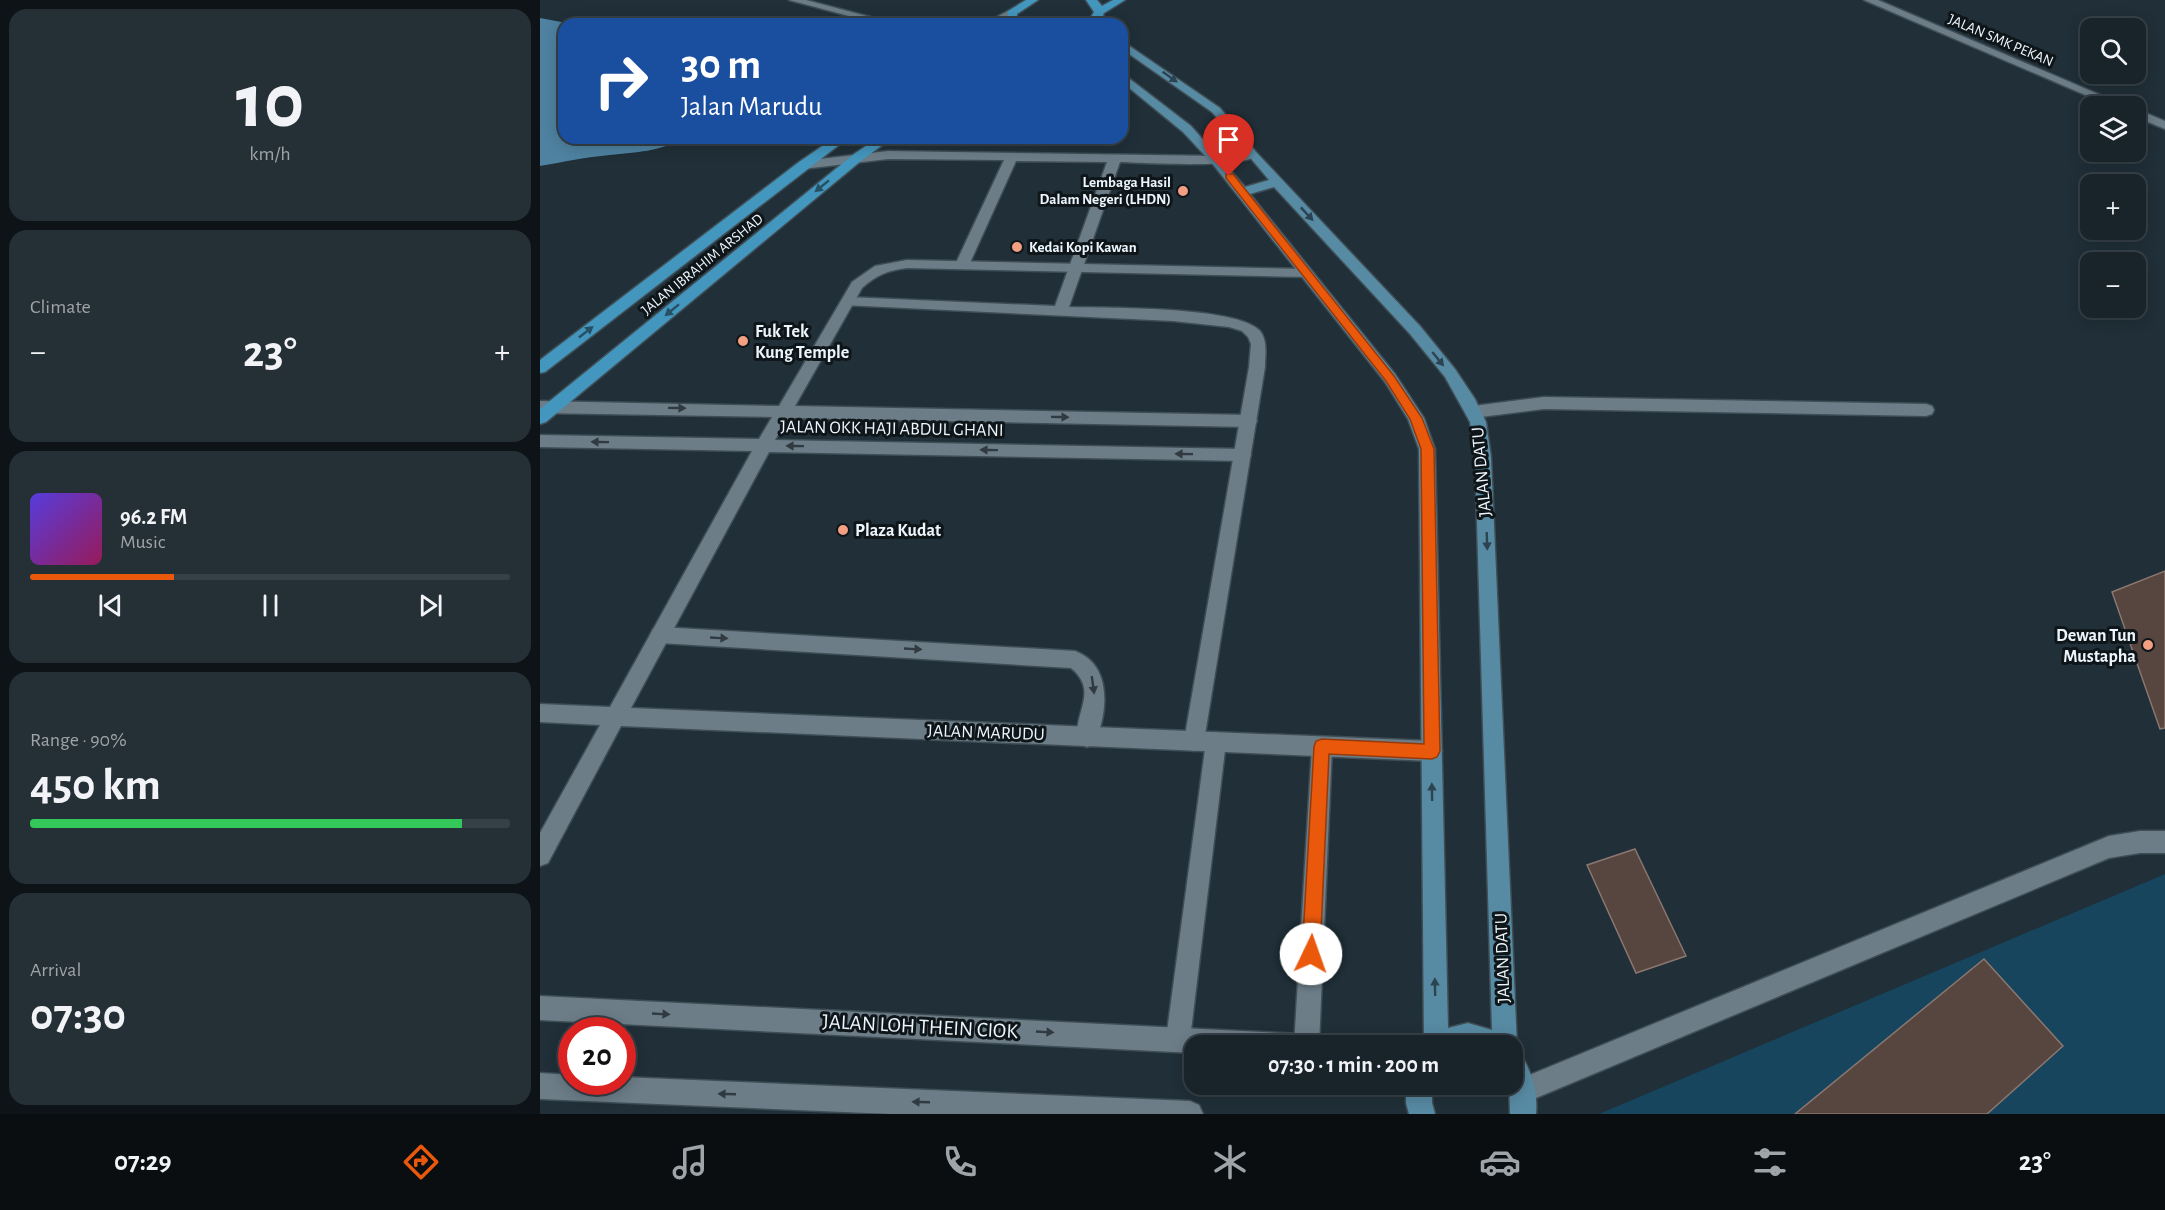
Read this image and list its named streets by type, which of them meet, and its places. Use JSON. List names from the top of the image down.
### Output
{
  "streets": {
    "main road": ["JALAN IBRAHIM ARSHAD", "JALAN DATU"],
    "street": [
      "JALAN SMK PEKAN",
      "JALAN OKK HAJI ABDUL GHANI",
      "JALAN MARUDU",
      "JALAN LOH THEIN CIOK"
    ]
  },
  "crossings": [
    ["JALAN IBRAHIM ARSHAD", "JALAN OKK HAJI ABDUL GHANI"]
  ],
  "places": [
    "Lembaga Hasil Dalam Negeri (LHDN)",
    "Kedai Kopi Kawan",
    "Fuk Tek Kung Temple",
    "Plaza Kudat",
    "Dewan Tun Mustapha"
  ],
  "page": {
    "tile": [
      ["10", "km/h"],
      "Climate",
      ["Range · 90%", "450 km"],
      ["Arrival", "07:30"]
    ],
    "map_buttons": ["+", "−"],
    "turn": ["30 m", "Jalan Marudu"],
    "heat": ["−", "23°", "+"],
    "song": ["96.2 FM", "Music"],
    "limit": "20",
    "trip": "07:30 · 1 min · 200 m",
    "tabs": ["07:29", "23°"]
  }
}
